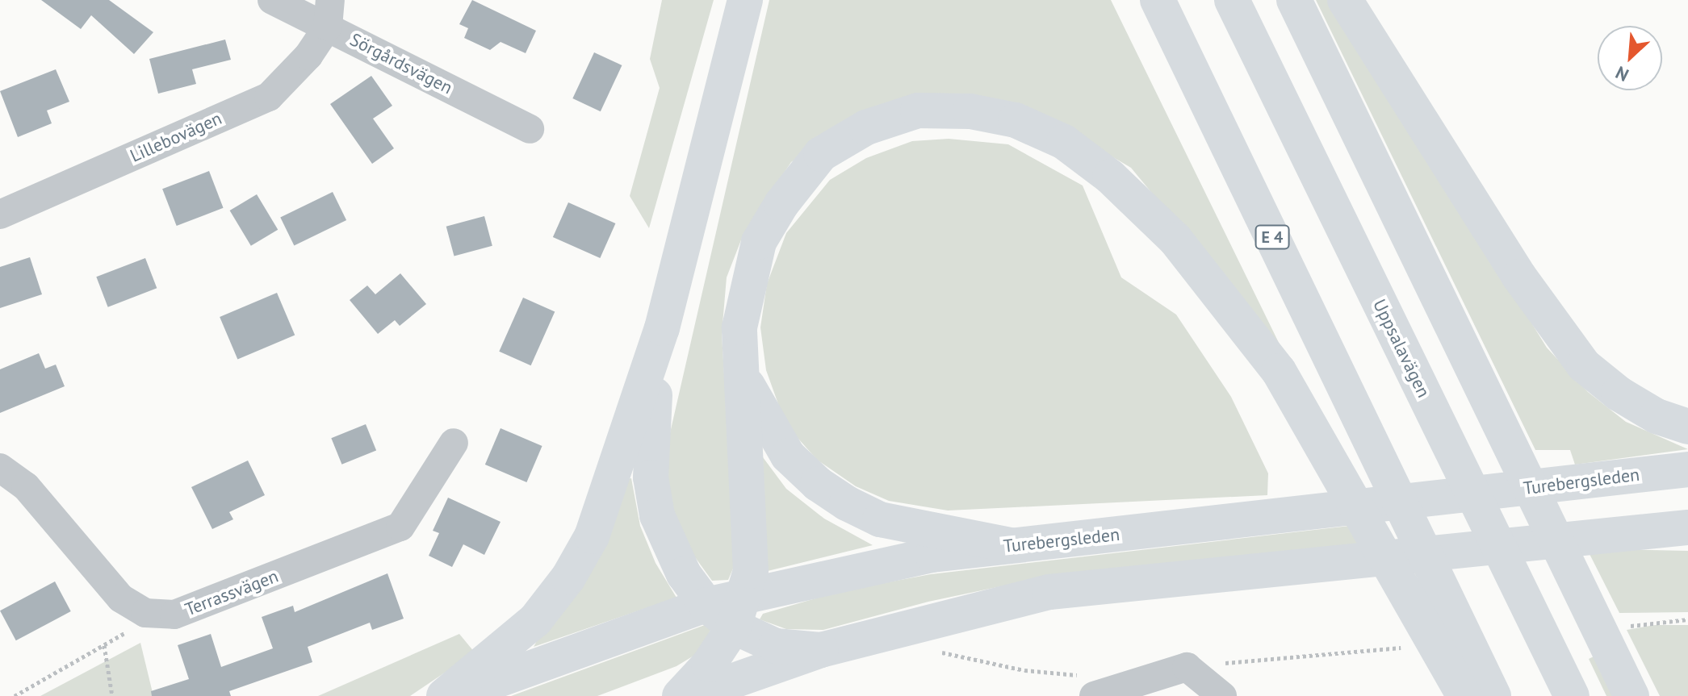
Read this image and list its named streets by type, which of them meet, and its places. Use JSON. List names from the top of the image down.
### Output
{
  "streets": {
    "main road": ["E 4", "Uppsalavägen", "Turebergsleden"],
    "street": ["Sörgårdsvägen", "Lillebovägen", "Terrassvägen"]
  },
  "crossings": [
    ["Sörgårdsvägen", "Lillebovägen"]
  ],
  "north": "bottom left"
}
